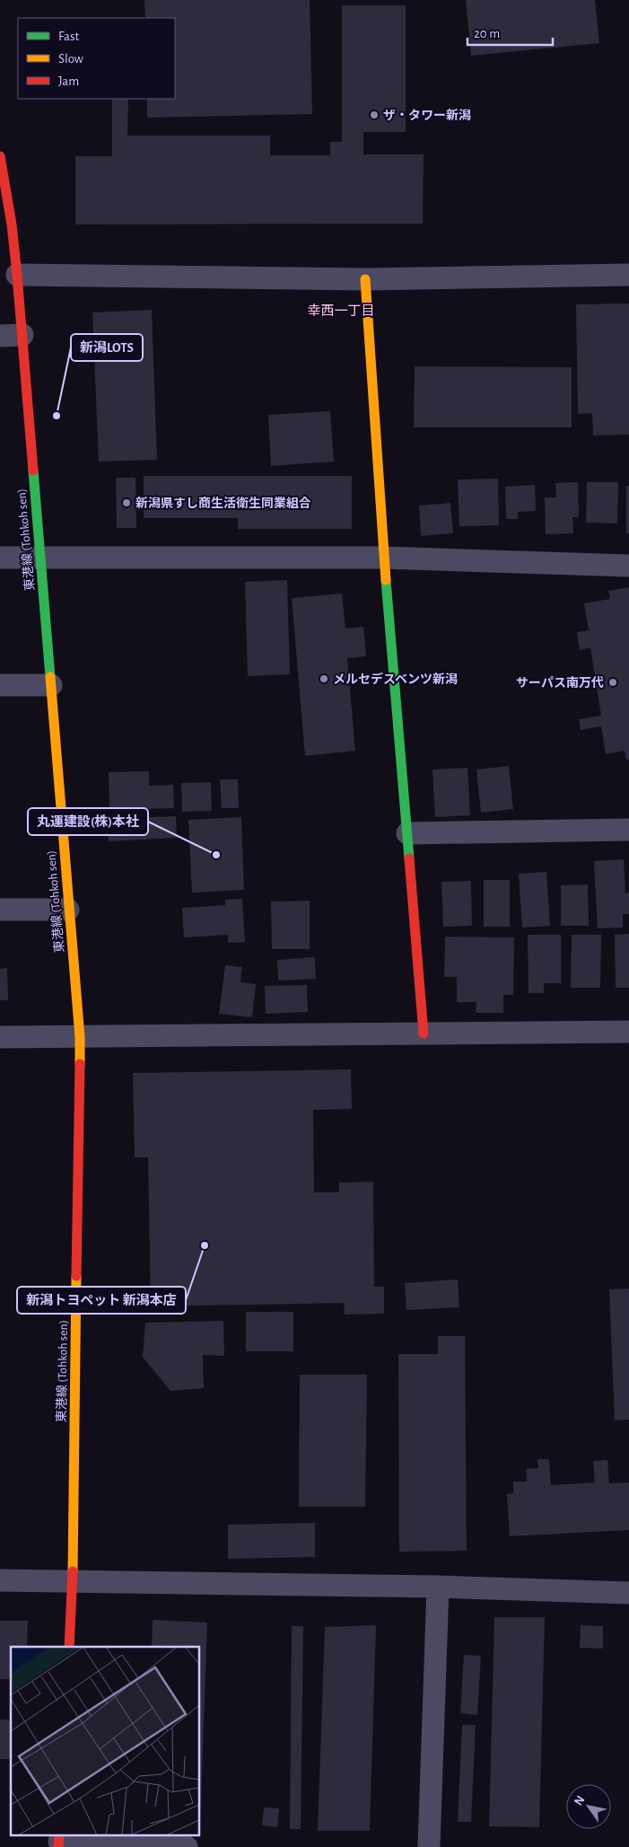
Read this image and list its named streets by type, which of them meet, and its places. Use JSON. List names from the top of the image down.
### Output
{
  "streets": {
    "street": ["東港線 (Tohkoh sen)"]
  },
  "districts": ["幸西一丁目"],
  "places": [
    "ザ・タワー新潟",
    "新潟LOTS",
    "新潟県すし商生活衛生同業組合",
    "メルセデスベンツ新潟",
    "サーパス南万代",
    "丸運建設(株)本社",
    "新潟トヨペット 新潟本店"
  ],
  "legend": ["Fast", "Slow", "Jam"],
  "scale_bar": "20 m",
  "north": "top left"
}
